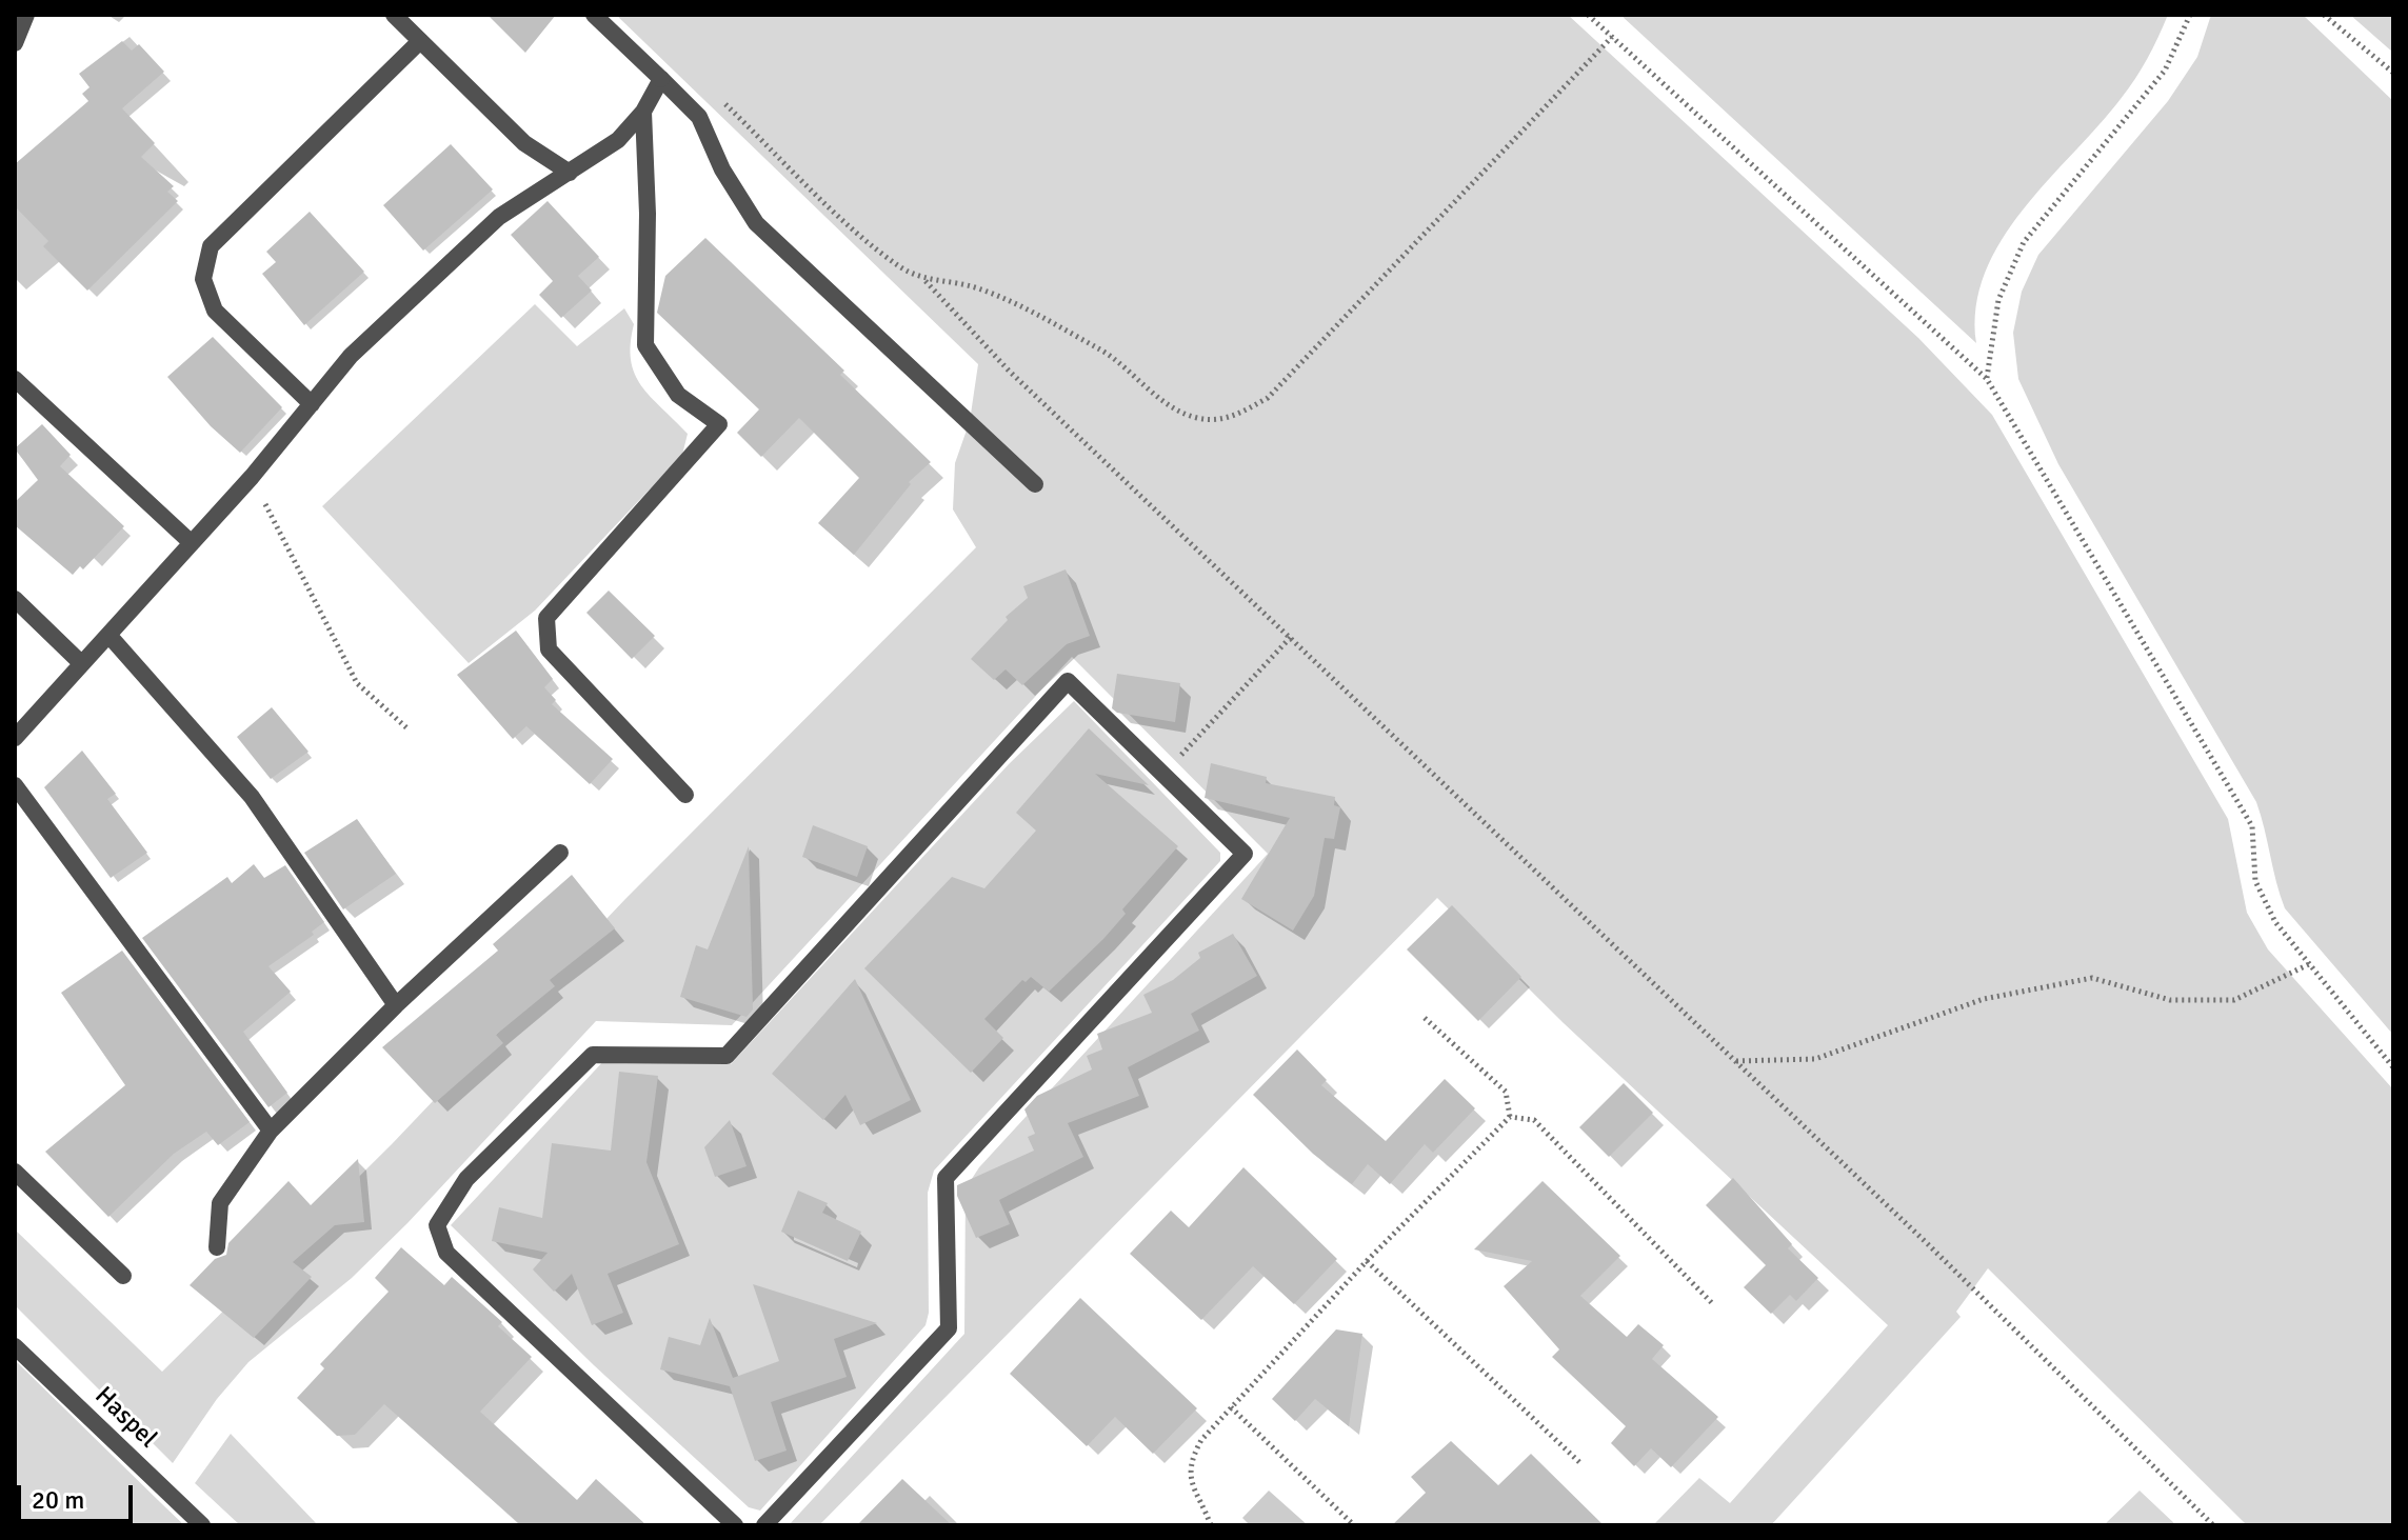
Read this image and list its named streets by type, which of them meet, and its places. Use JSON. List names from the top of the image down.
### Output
{
  "streets": {
    "street": ["Haspel"]
  },
  "scale_bar": "20 m"
}
